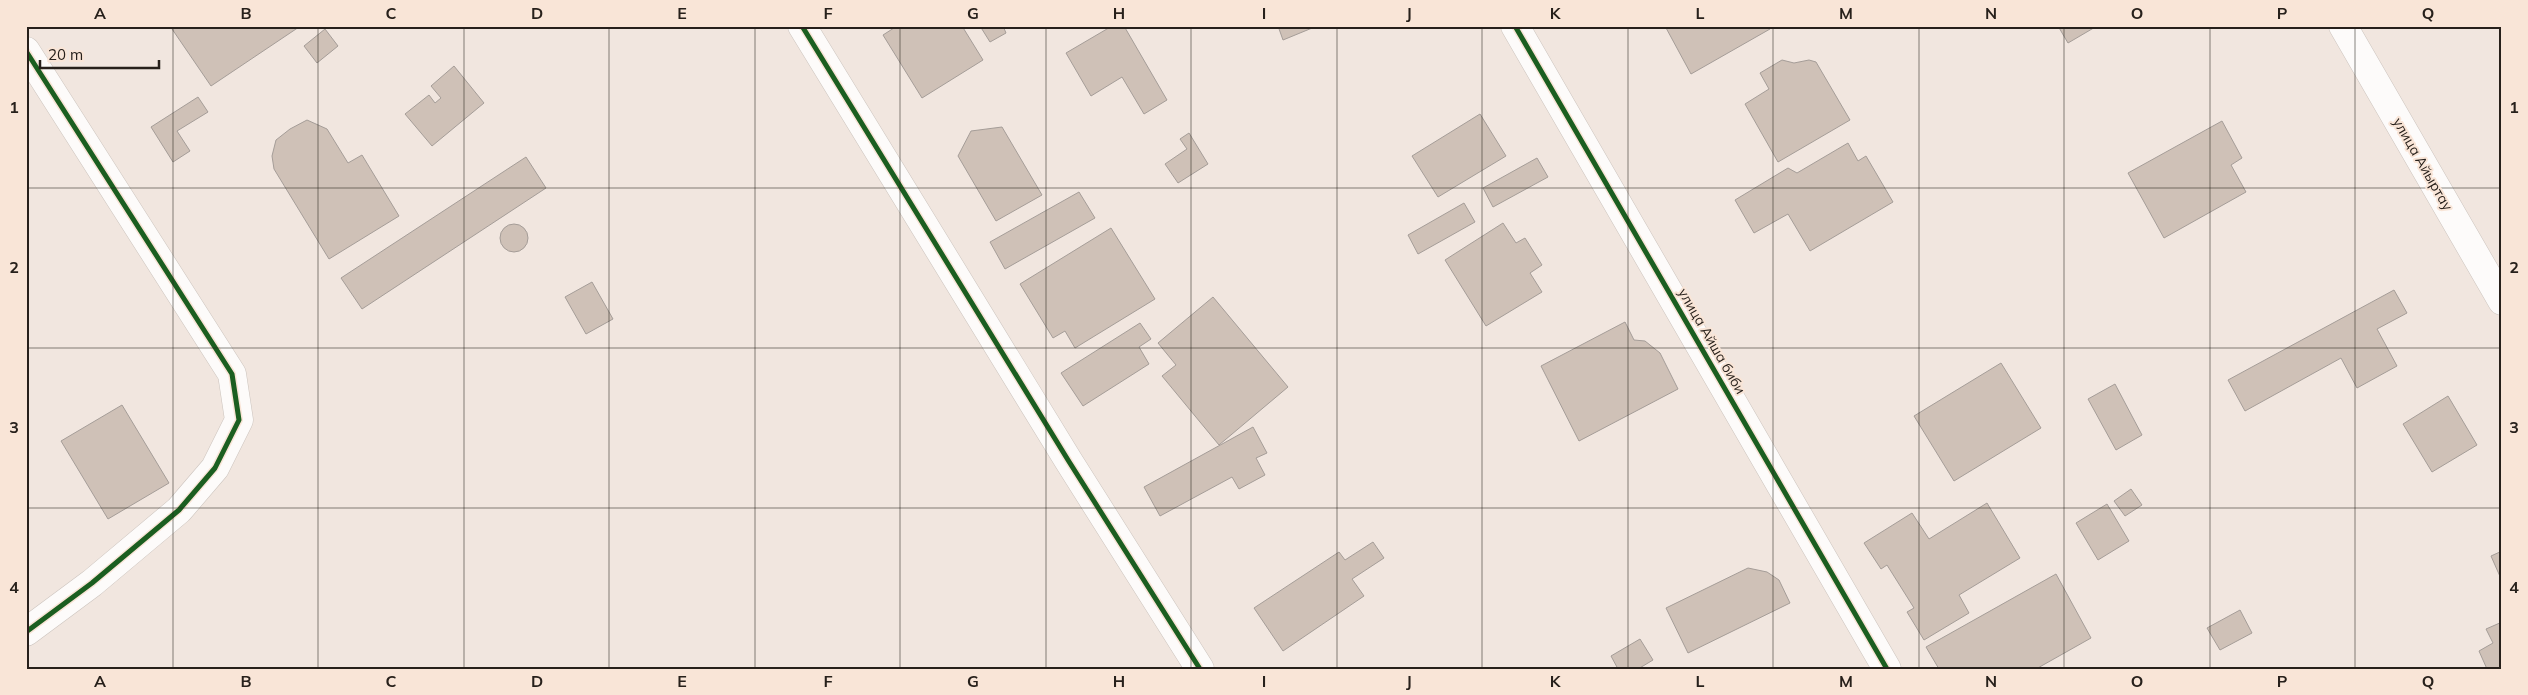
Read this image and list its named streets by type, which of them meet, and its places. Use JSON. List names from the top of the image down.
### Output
{
  "streets": {
    "street": ["улица Айыртау", "улица Айша биби"]
  },
  "scale_bar": "20 m",
  "grid": {
    "columns": [
      "A",
      "B",
      "C",
      "D",
      "E",
      "F",
      "G",
      "H",
      "I",
      "J",
      "K",
      "L",
      "M",
      "N",
      "O",
      "P",
      "Q"
    ],
    "rows": [
      "1",
      "2",
      "3",
      "4"
    ]
  }
}
